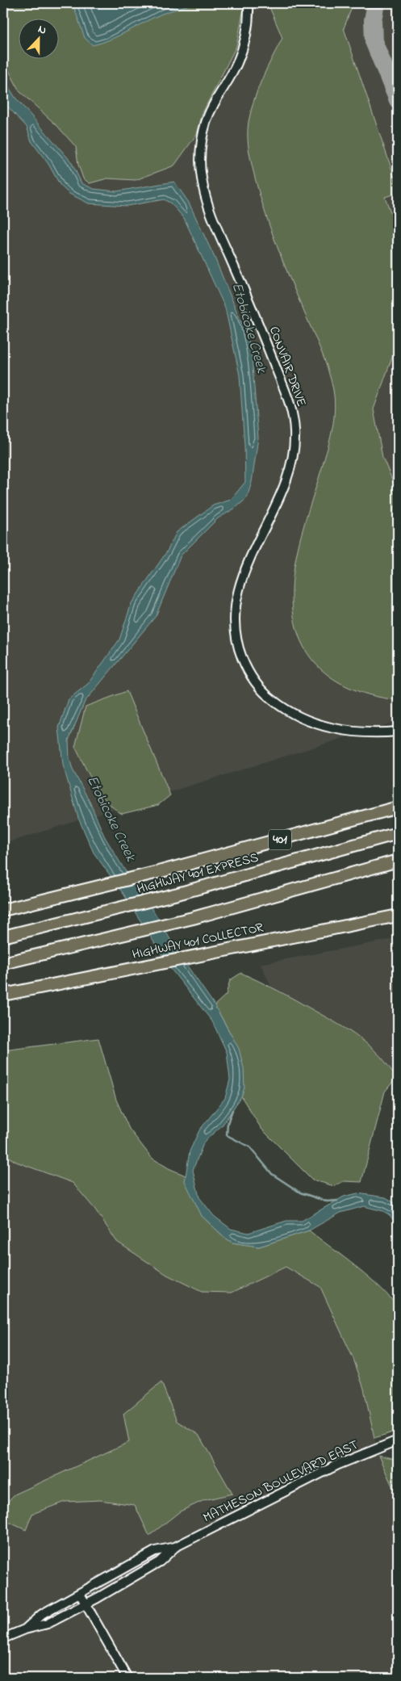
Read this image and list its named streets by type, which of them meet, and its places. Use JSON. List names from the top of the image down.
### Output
{
  "streets": {
    "highway": ["401", "HIGHWAY 401 EXPRESS", "HIGHWAY 401 COLLECTOR"],
    "street": ["CONVAIR DRIVE", "MATHESON BOULEVARD EAST"]
  },
  "water": ["Etobicoke Creek"],
  "north": "top"
}
